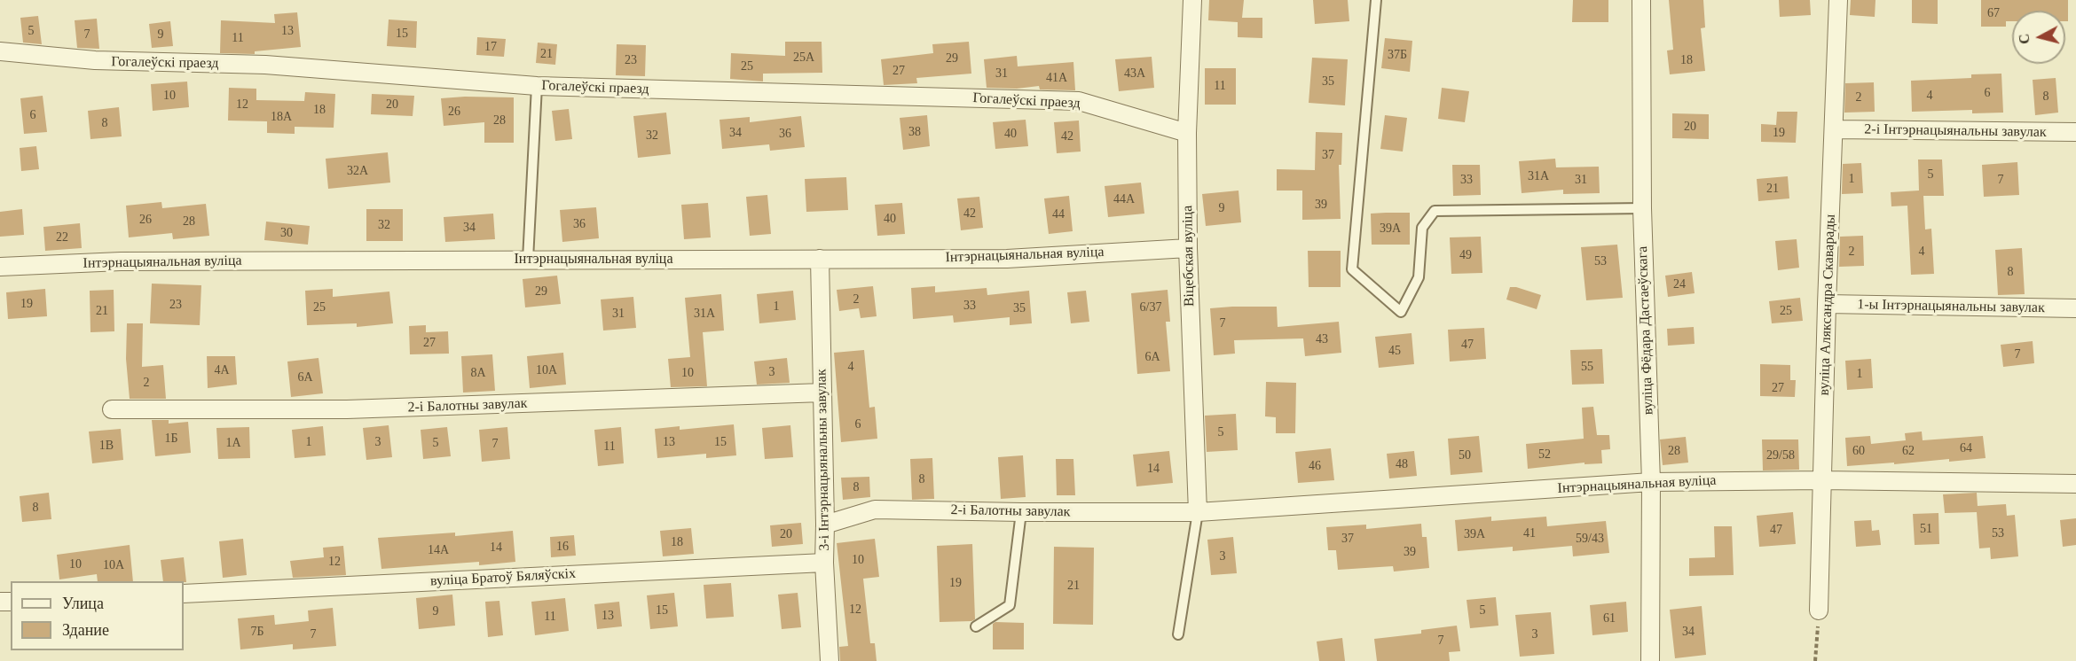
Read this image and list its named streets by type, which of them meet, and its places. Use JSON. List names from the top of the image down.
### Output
{
  "streets": {
    "street": [
      "Гогалеўскі праезд",
      "2-і Інтэрнацыянальны завулак",
      "Інтэрнацыянальная вуліца",
      "Віцебская вуліца",
      "вуліца Аляксандра Скаварады",
      "1-ы Інтэрнацыянальны завулак",
      "вуліца Фёдара Дастаеўскага",
      "2-і Балотны завулак",
      "3-і Інтэрнацыянальны завулак",
      "вуліца Братоў Бяляўскіх"
    ]
  },
  "crossings": [
    ["Гогалеўскі праезд", "Віцебская вуліца"],
    ["2-і Інтэрнацыянальны завулак", "вуліца Аляксандра Скаварады"],
    ["Інтэрнацыянальная вуліца", "Віцебская вуліца"],
    ["Інтэрнацыянальная вуліца", "вуліца Аляксандра Скаварады"],
    ["Інтэрнацыянальная вуліца", "вуліца Фёдара Дастаеўскага"],
    ["Інтэрнацыянальная вуліца", "2-і Балотны завулак"],
    ["Інтэрнацыянальная вуліца", "3-і Інтэрнацыянальны завулак"],
    ["Віцебская вуліца", "2-і Балотны завулак"],
    ["вуліца Аляксандра Скаварады", "1-ы Інтэрнацыянальны завулак"],
    ["2-і Балотны завулак", "3-і Інтэрнацыянальны завулак"],
    ["3-і Інтэрнацыянальны завулак", "вуліца Братоў Бяляўскіх"]
  ],
  "house_numbers": [
    "67",
    "5",
    "13",
    "15",
    "7",
    "9",
    "11",
    "17",
    "21",
    "37Б",
    "25А",
    "29",
    "23",
    "18",
    "25",
    "27",
    "31",
    "43А",
    "41А",
    "35",
    "11",
    "6",
    "10",
    "4",
    "8",
    "2",
    "12",
    "20",
    "18",
    "26",
    "6",
    "18А",
    "28",
    "8",
    "20",
    "38",
    "34",
    "19",
    "36",
    "40",
    "32",
    "42",
    "37",
    "32А",
    "5",
    "31А",
    "1",
    "33",
    "31",
    "7",
    "21",
    "44А",
    "39",
    "9",
    "42",
    "44",
    "40",
    "26",
    "28",
    "36",
    "32",
    "34",
    "39А",
    "30",
    "22",
    "2",
    "4",
    "49",
    "53",
    "8",
    "24",
    "29",
    "2",
    "19",
    "23",
    "33",
    "1",
    "25",
    "6/37",
    "35",
    "21",
    "25",
    "31",
    "31А",
    "7",
    "43",
    "27",
    "47",
    "45",
    "7",
    "6А",
    "4",
    "55",
    "4А",
    "10А",
    "3",
    "8А",
    "10",
    "1",
    "6А",
    "2",
    "27",
    "6",
    "5",
    "1Б",
    "1",
    "3",
    "13",
    "15",
    "1А",
    "5",
    "7",
    "1В",
    "11",
    "64",
    "28",
    "60",
    "62",
    "52",
    "50",
    "29/58",
    "48",
    "46",
    "14",
    "8",
    "8",
    "8",
    "51",
    "47",
    "41",
    "53",
    "20",
    "39А",
    "37",
    "59/43",
    "18",
    "16",
    "14",
    "14А",
    "39",
    "3",
    "10",
    "12",
    "10",
    "10А",
    "19",
    "21",
    "12",
    "15",
    "5",
    "9",
    "13",
    "11",
    "61",
    "7Б",
    "34",
    "7",
    "3",
    "7"
  ],
  "legend": ["Улица", "Здание"],
  "north": "left"
}
